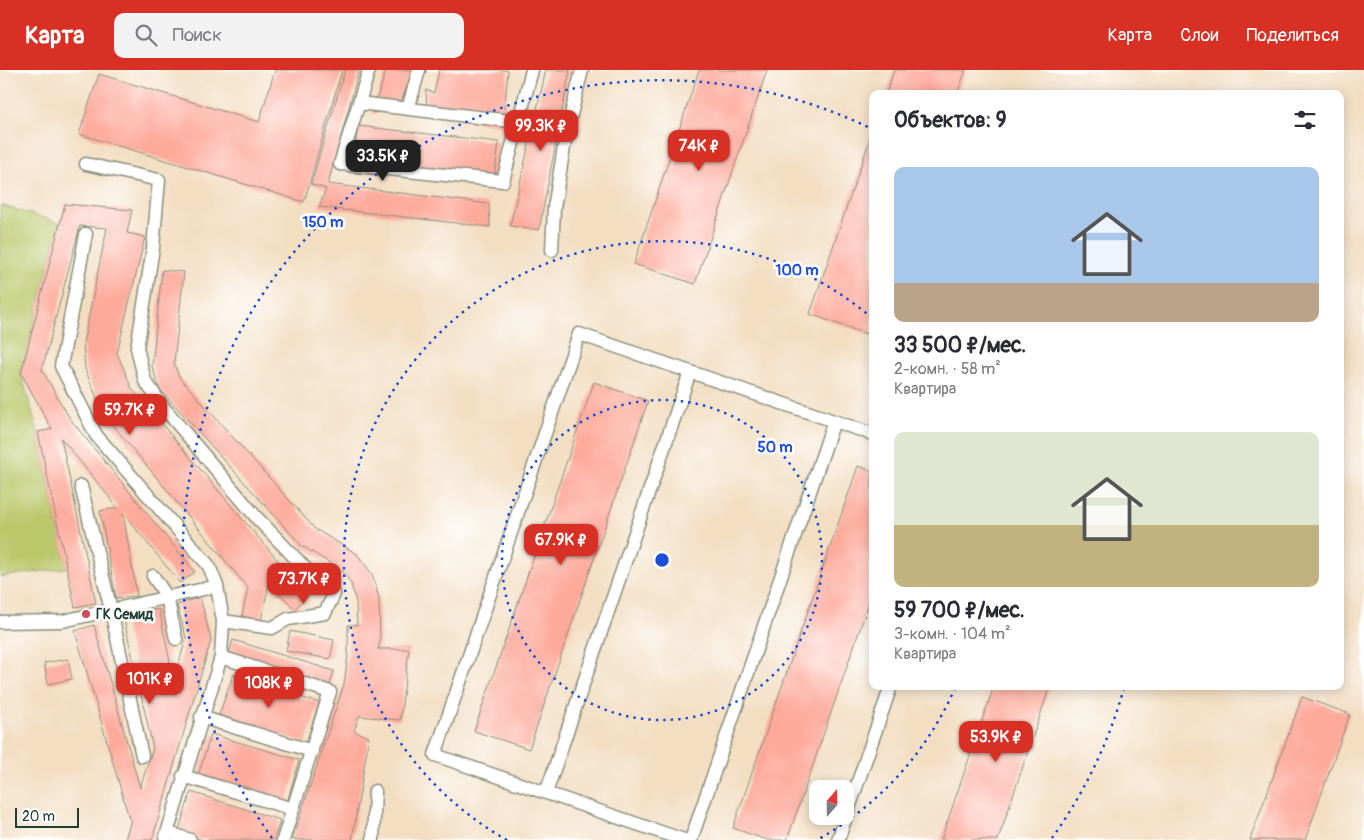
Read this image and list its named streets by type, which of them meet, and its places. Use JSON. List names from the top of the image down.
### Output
{
  "places": ["ГК Семид"],
  "scale_bar": "20 m",
  "north": "top",
  "page": {
    "header": "Карта",
    "search": "Поиск",
    "nav": ["Карта", "Слои", "Поделиться"],
    "heading": "Объектов: 9",
    "price": [
      "99.3K ₽",
      "74K ₽",
      "33.5K ₽",
      "59.7K ₽",
      "67.9K ₽",
      "73.7K ₽",
      "101K ₽",
      "108K ₽",
      "53.9K ₽"
    ],
    "list": [
      {
        "name": "33 500 ₽/мес.",
        "note": "2-комн. · 58 m² · Квартира"
      },
      {
        "name": "59 700 ₽/мес.",
        "note": "3-комн. · 104 m² · Квартира"
      }
    ],
    "scale": "20 m"
  },
  "rings": ["150 m", "100 m", "50 m"]
}
